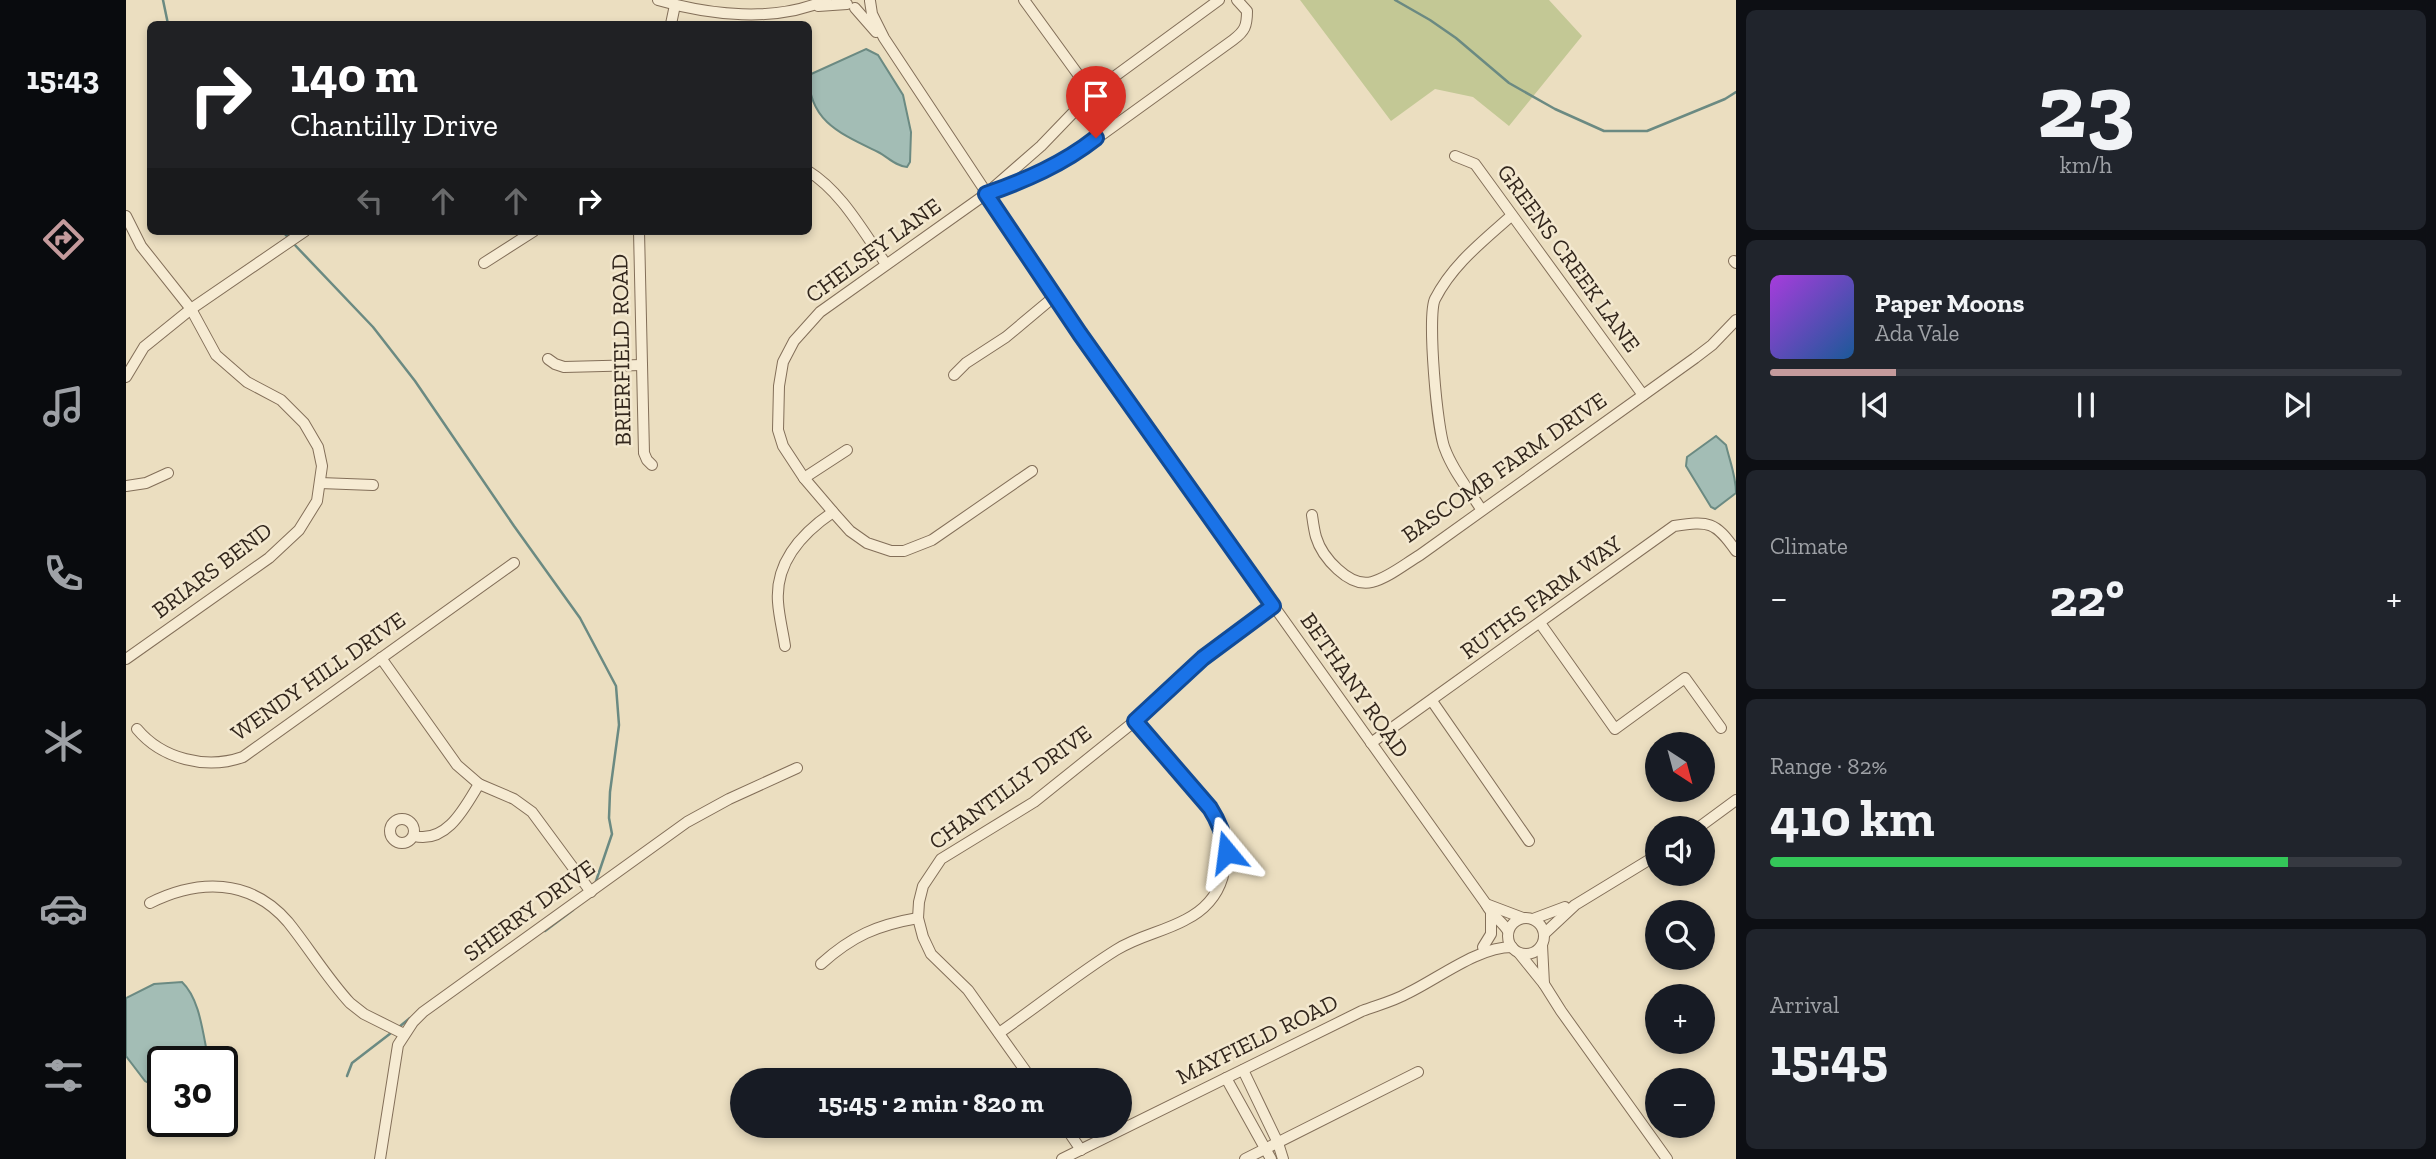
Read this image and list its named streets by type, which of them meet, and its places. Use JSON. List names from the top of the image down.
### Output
{
  "streets": {
    "street": [
      "CHELSEY LANE",
      "GREENS CREEK LANE",
      "BRIERFIELD ROAD",
      "BASCOMB FARM DRIVE",
      "BRIARS BEND",
      "RUTHS FARM WAY",
      "WENDY HILL DRIVE",
      "BETHANY ROAD",
      "CHANTILLY DRIVE",
      "SHERRY DRIVE",
      "MAYFIELD ROAD"
    ]
  },
  "crossings": [
    ["CHELSEY LANE", "BETHANY ROAD"],
    ["GREENS CREEK LANE", "BASCOMB FARM DRIVE"],
    ["RUTHS FARM WAY", "BETHANY ROAD"],
    ["BETHANY ROAD", "CHANTILLY DRIVE"],
    ["BETHANY ROAD", "MAYFIELD ROAD"]
  ],
  "north": "bottom right",
  "page": {
    "tabs": "15:43",
    "tile": [
      ["23", "km/h"],
      "Climate",
      ["Range · 82%", "410 km"],
      ["Arrival", "15:45"]
    ],
    "turn": ["140 m", "Chantilly Drive"],
    "song": ["Paper Moons", "Ada Vale"],
    "heat": ["−", "22°", "+"],
    "map_buttons": ["+", "−"],
    "limit": "30",
    "trip": "15:45 · 2 min · 820 m"
  }
}
